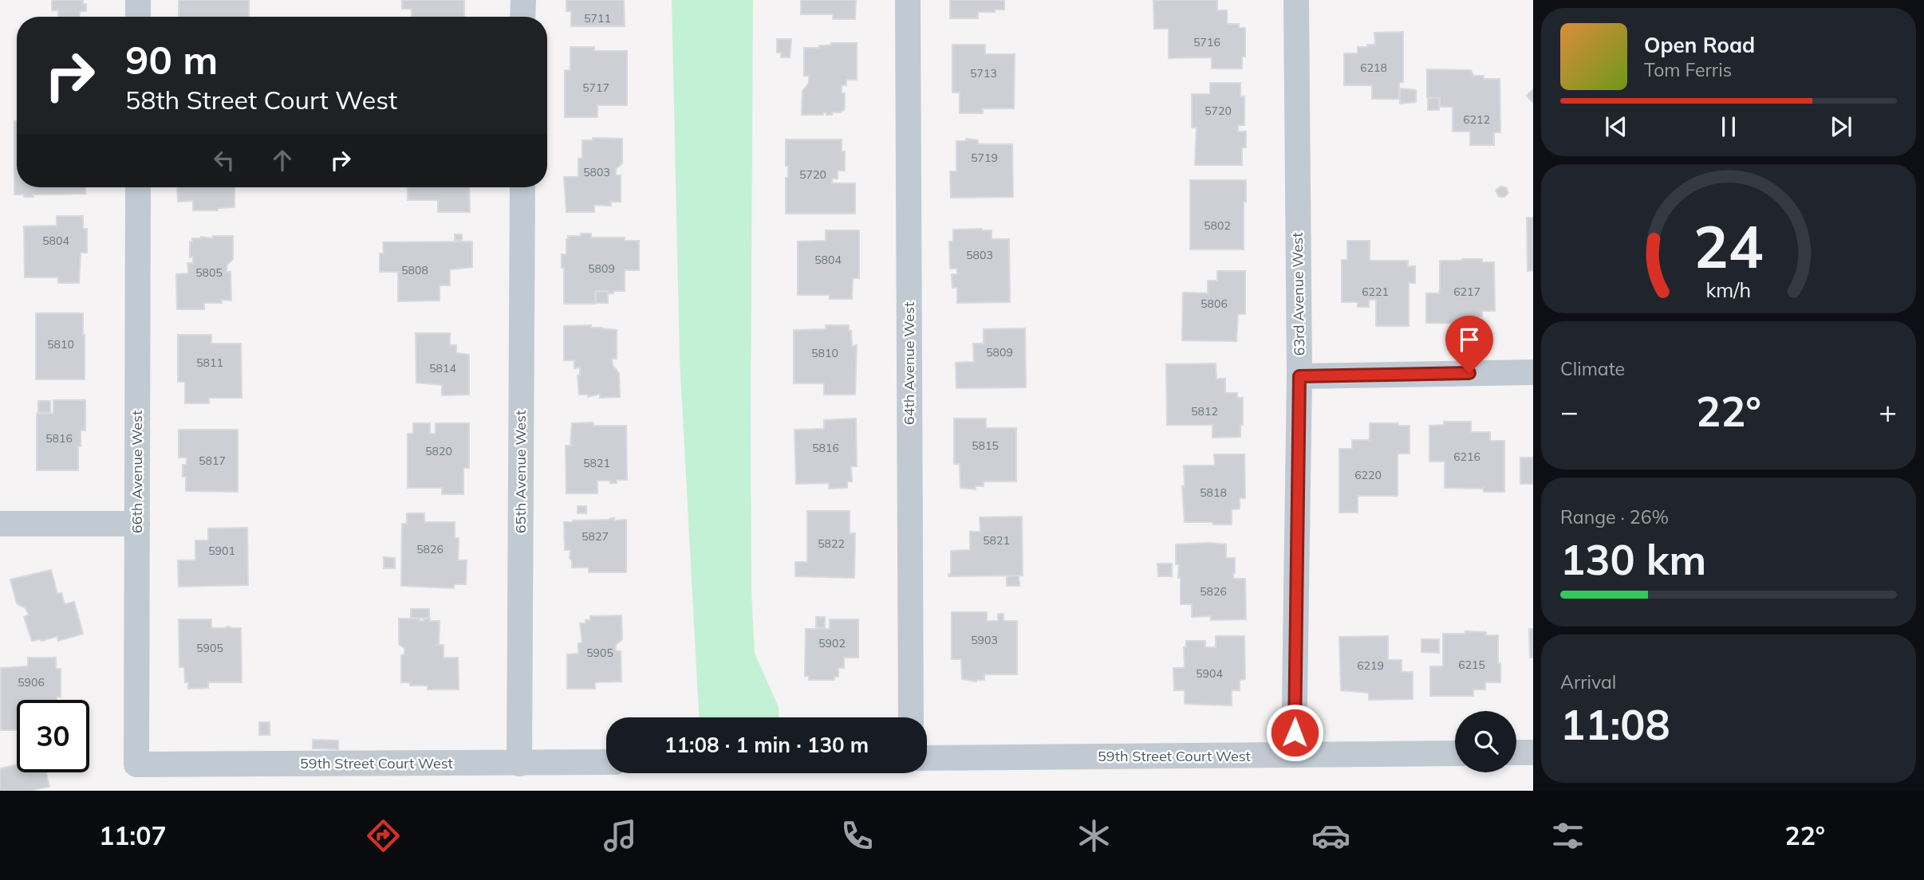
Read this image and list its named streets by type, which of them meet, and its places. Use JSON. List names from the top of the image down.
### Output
{
  "streets": {
    "street": [
      "63rd Avenue West",
      "64th Avenue West",
      "66th Avenue West",
      "65th Avenue West",
      "59th Street Court West"
    ]
  },
  "crossings": [
    ["63rd Avenue West", "59th Street Court West"],
    ["66th Avenue West", "59th Street Court West"],
    ["65th Avenue West", "59th Street Court West"]
  ],
  "house_numbers": [
    "5711",
    "5716",
    "6218",
    "5713",
    "5717",
    "5720",
    "6212",
    "5719",
    "5803",
    "5720",
    "5802",
    "5804",
    "5803",
    "5804",
    "5809",
    "5808",
    "5805",
    "6221",
    "6217",
    "5806",
    "5810",
    "5809",
    "5810",
    "5811",
    "5814",
    "5812",
    "5816",
    "5815",
    "5816",
    "5820",
    "6216",
    "5817",
    "5821",
    "6220",
    "5818",
    "5827",
    "5821",
    "5822",
    "5826",
    "5901",
    "5826",
    "5903",
    "5902",
    "5905",
    "5905",
    "6215",
    "6219",
    "5904",
    "5906"
  ],
  "page": {
    "turn": ["90 m", "58th Street Court West"],
    "song": ["Open Road", "Tom Ferris"],
    "tile": [
      "Climate",
      ["Range · 26%", "130 km"],
      ["Arrival", "11:08"]
    ],
    "heat": ["−", "22°", "+"],
    "limit": "30",
    "trip": "11:08 · 1 min · 130 m",
    "tabs": ["11:07", "22°"],
    "gauge": ["24", "km/h"]
  }
}
